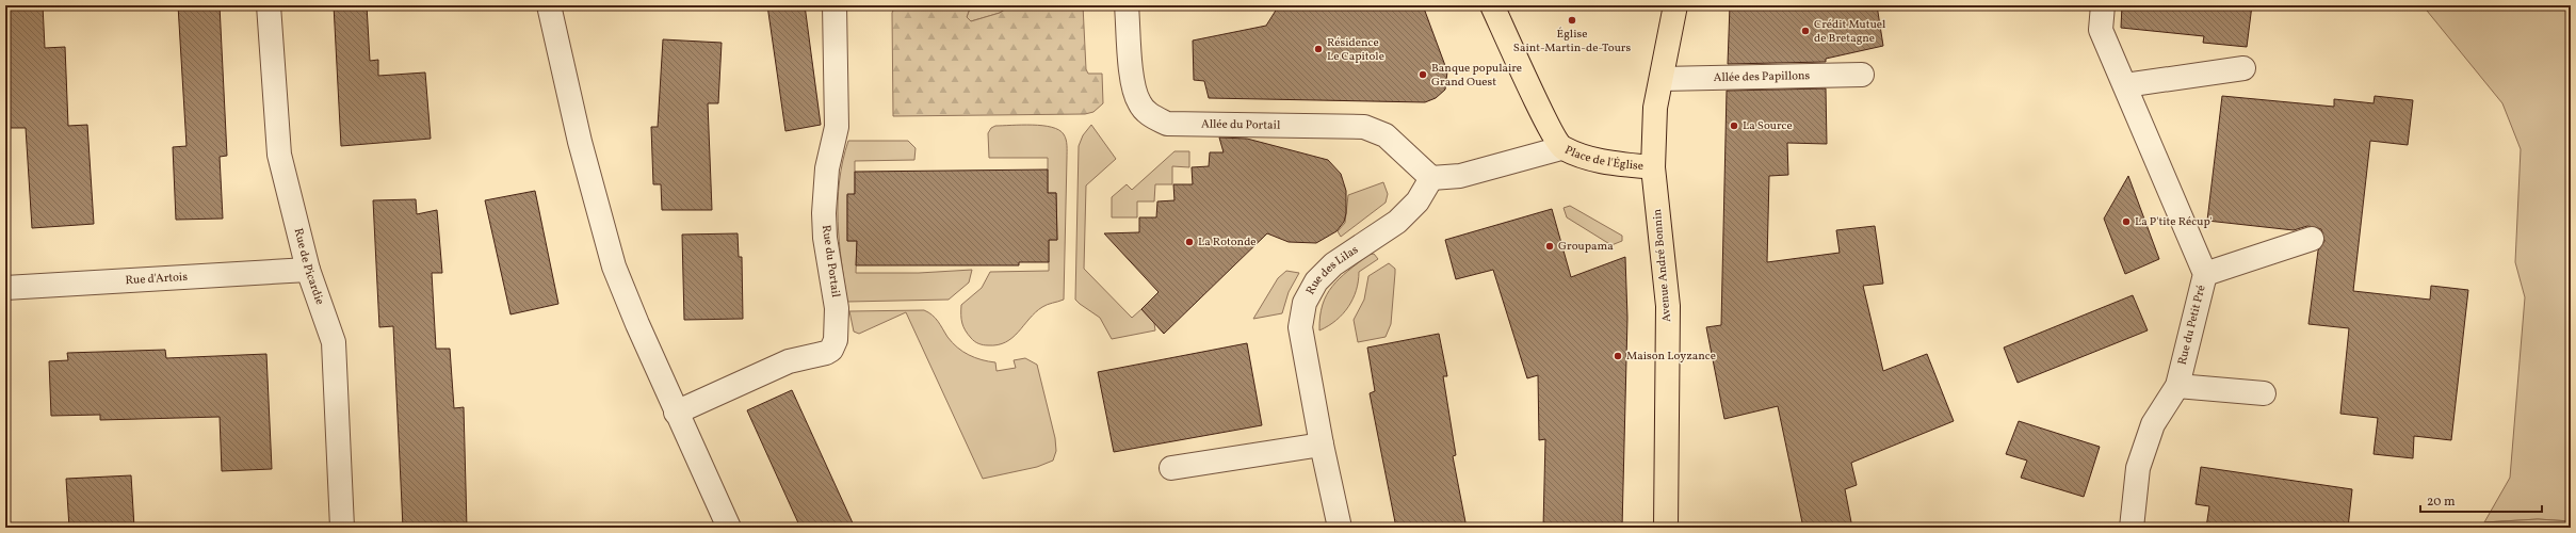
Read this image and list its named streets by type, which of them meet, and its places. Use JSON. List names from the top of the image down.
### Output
{
  "streets": {
    "main road": ["Place de l'Église", "Avenue André Bonnin"],
    "street": [
      "Allée des Papillons",
      "Allée du Portail",
      "Rue du Portail",
      "Rue de Picardie",
      "Rue des Lilas",
      "Rue d'Artois",
      "Rue du Petit Pré"
    ]
  },
  "crossings": [
    ["Allée des Papillons", "Avenue André Bonnin"],
    ["Allée du Portail", "Rue des Lilas"],
    ["Place de l'Église", "Avenue André Bonnin"],
    ["Rue de Picardie", "Rue d'Artois"]
  ],
  "places": [
    "Église Saint-Martin-de-Tours",
    "Crédit Mutuel de Bretagne",
    "Résidence Le Capitole",
    "Banque populaire Grand Ouest",
    "La Source",
    "La P'tite Récup'",
    "La Rotonde",
    "Groupama",
    "Maison Loyzance"
  ],
  "scale_bar": "20 m"
}
